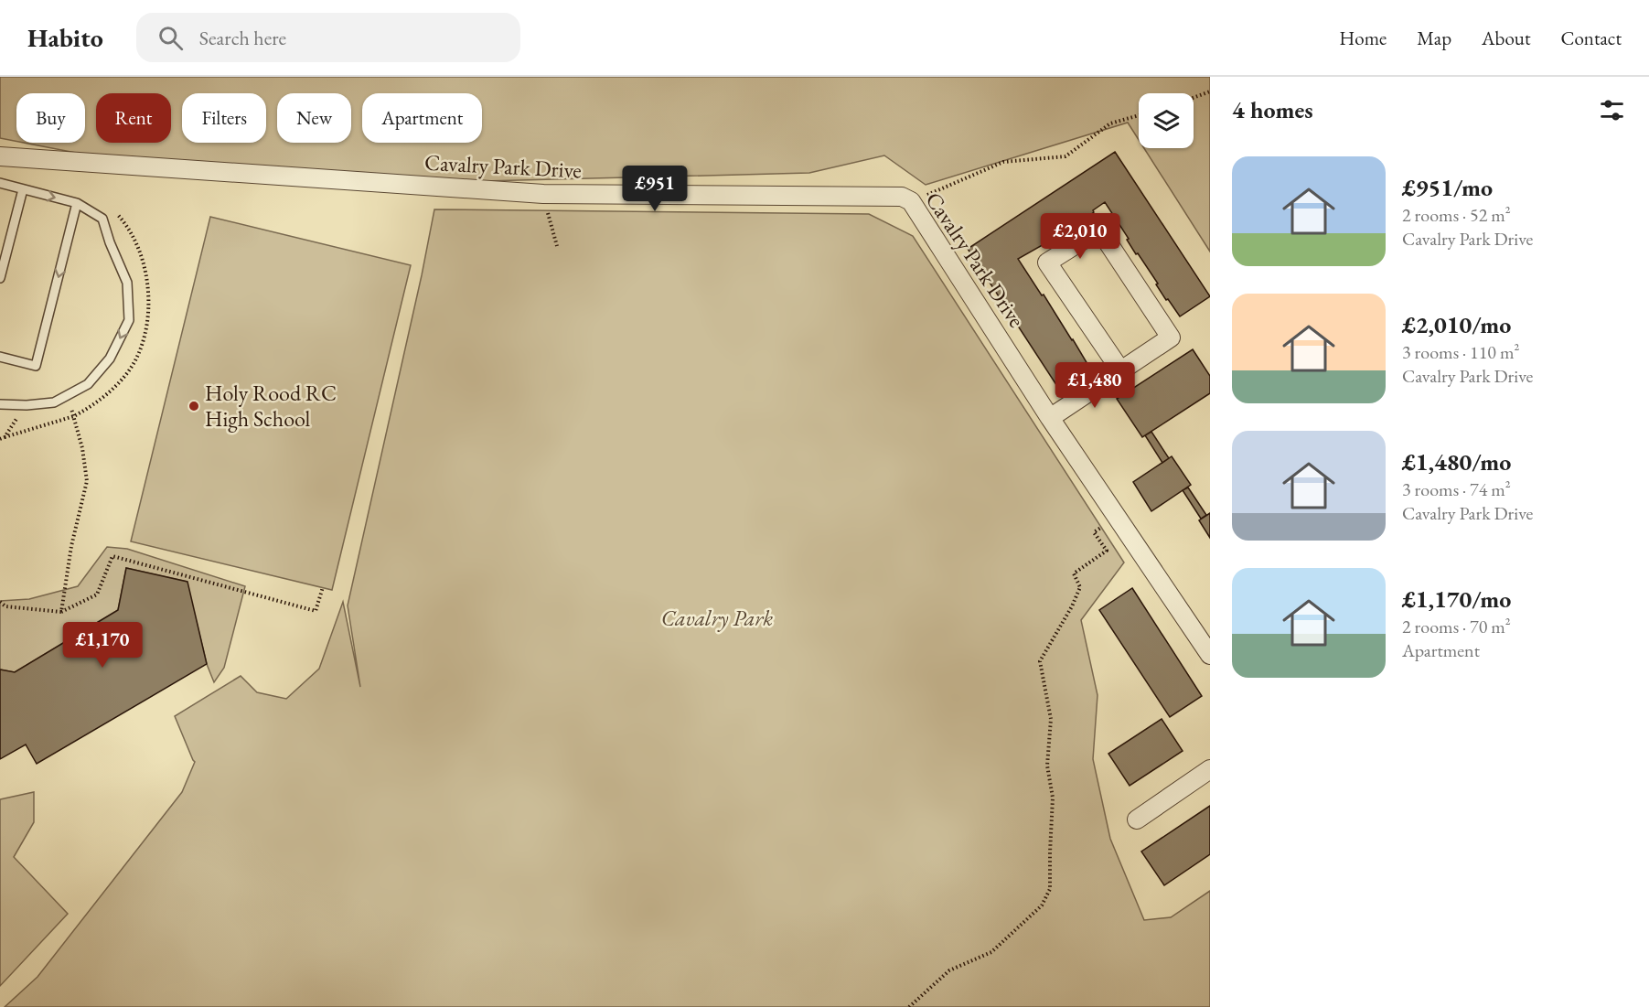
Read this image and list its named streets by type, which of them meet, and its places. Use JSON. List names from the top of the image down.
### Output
{
  "streets": {
    "street": ["Cavalry Park Drive"]
  },
  "parks": ["Cavalry Park"],
  "places": ["Holy Rood RC High School"],
  "page": {
    "header": "Habito",
    "search": "Search here",
    "nav": [
      "Home",
      "Map",
      "About",
      "Contact"
    ],
    "heading": "4 homes",
    "chip": [
      "Buy",
      "Rent",
      "Filters",
      "New",
      "Apartment"
    ],
    "list": [
      {
        "name": "£951/mo",
        "note": "2 rooms · 52 m² · Cavalry Park Drive"
      },
      {
        "name": "£2,010/mo",
        "note": "3 rooms · 110 m² · Cavalry Park Drive"
      },
      {
        "name": "£1,480/mo",
        "note": "3 rooms · 74 m² · Cavalry Park Drive"
      },
      {
        "name": "£1,170/mo",
        "note": "2 rooms · 70 m² · Apartment"
      }
    ],
    "price": [
      "£951",
      "£2,010",
      "£1,480",
      "£1,170"
    ]
  }
}
